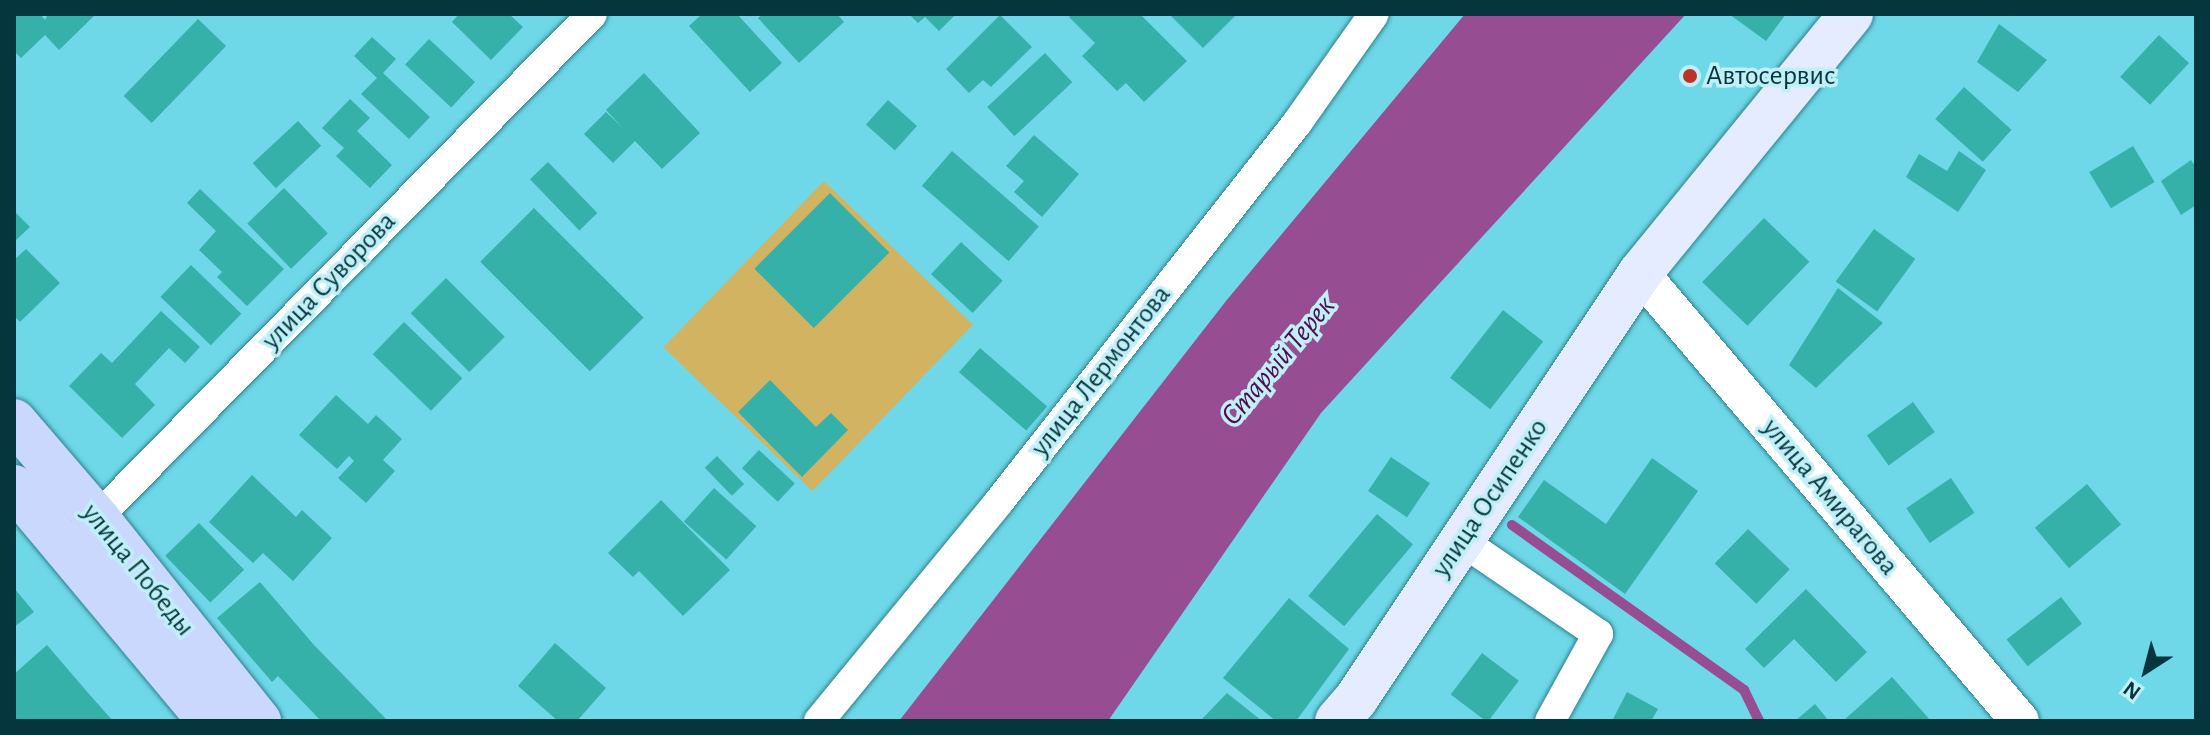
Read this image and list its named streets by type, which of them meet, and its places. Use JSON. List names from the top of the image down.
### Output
{
  "streets": {
    "main road": ["улица Осипенко", "улица Победы"],
    "street": ["улица Суворова", "улица Лермонтова", "улица Амирагова"]
  },
  "crossings": [
    ["улица Суворова", "улица Победы"],
    ["улица Амирагова", "улица Осипенко"]
  ],
  "water": ["Старый Терек"],
  "places": ["Автосервис"],
  "north": "bottom left"
}
